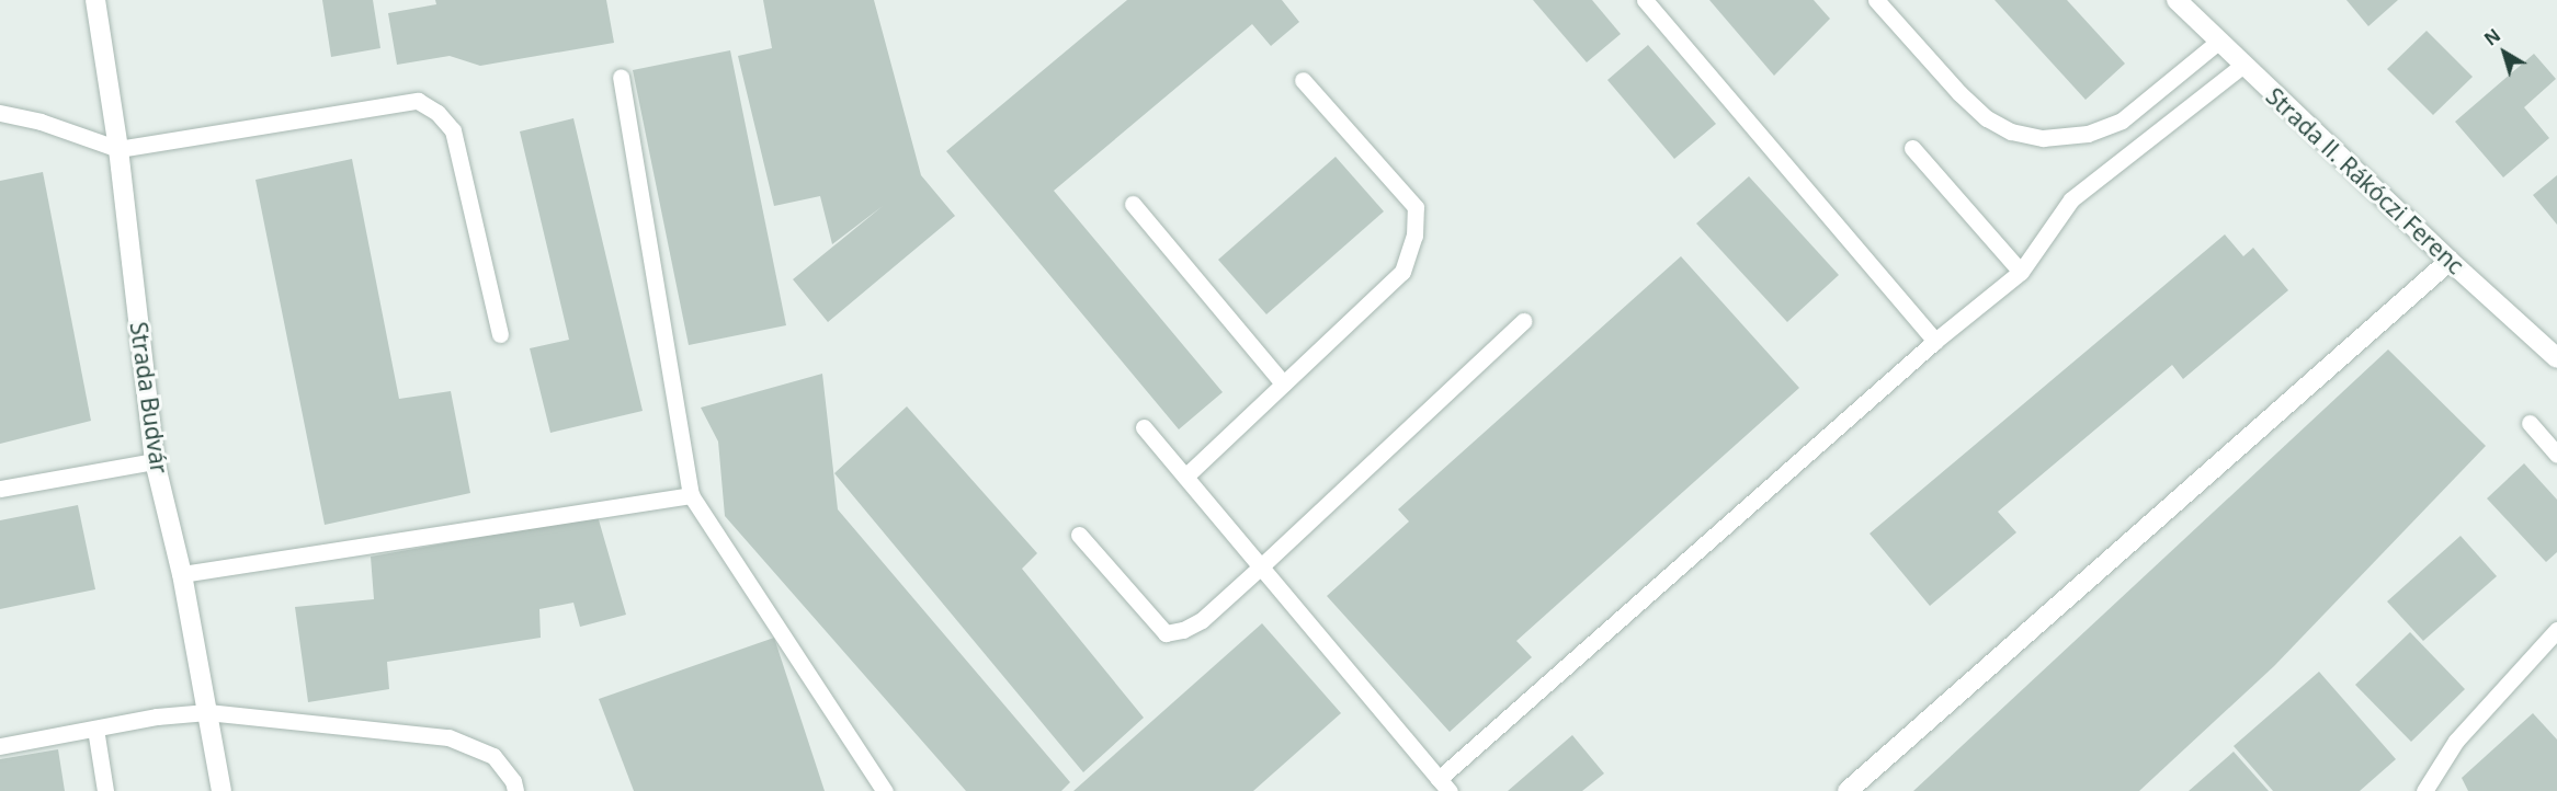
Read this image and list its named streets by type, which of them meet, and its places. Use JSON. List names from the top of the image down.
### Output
{
  "streets": {
    "street": ["Strada II. Rákóczi Ferenc", "Strada Budvár"]
  },
  "north": "top left"
}
